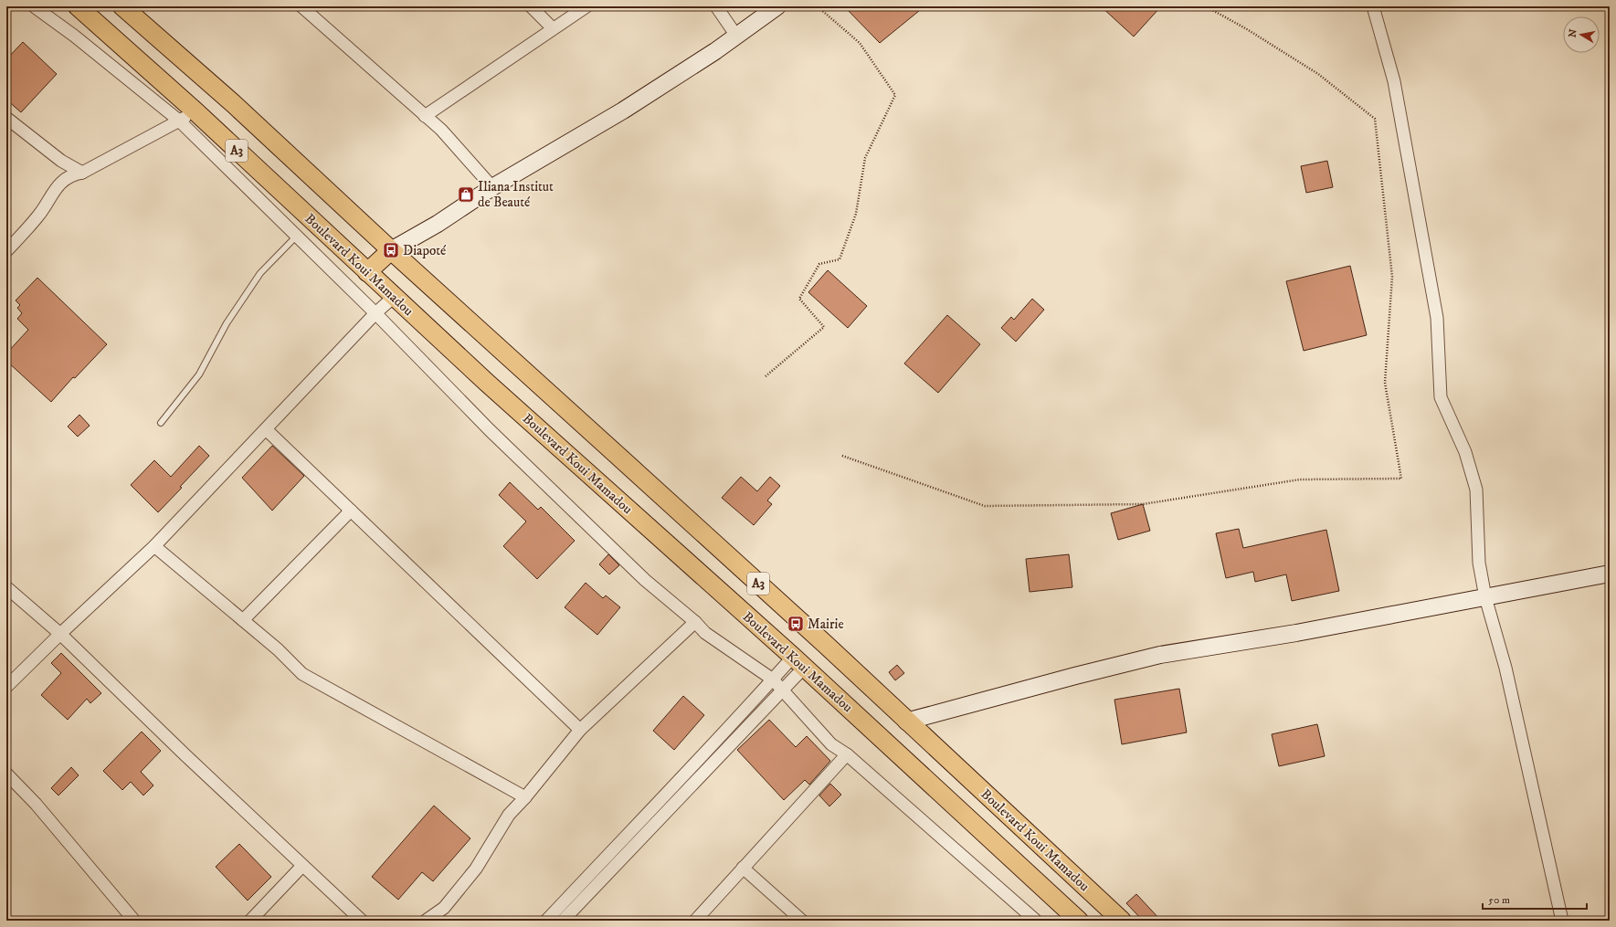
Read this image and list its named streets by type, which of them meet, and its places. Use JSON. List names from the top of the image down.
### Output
{
  "streets": {
    "main road": ["A3", "Boulevard Koui Mamadou"]
  },
  "places": {
    "shop": ["Iliana Institut de Beauté"],
    "bus stop": ["Diapoté", "Mairie"]
  },
  "scale_bar": "50 m",
  "north": "left"
}
